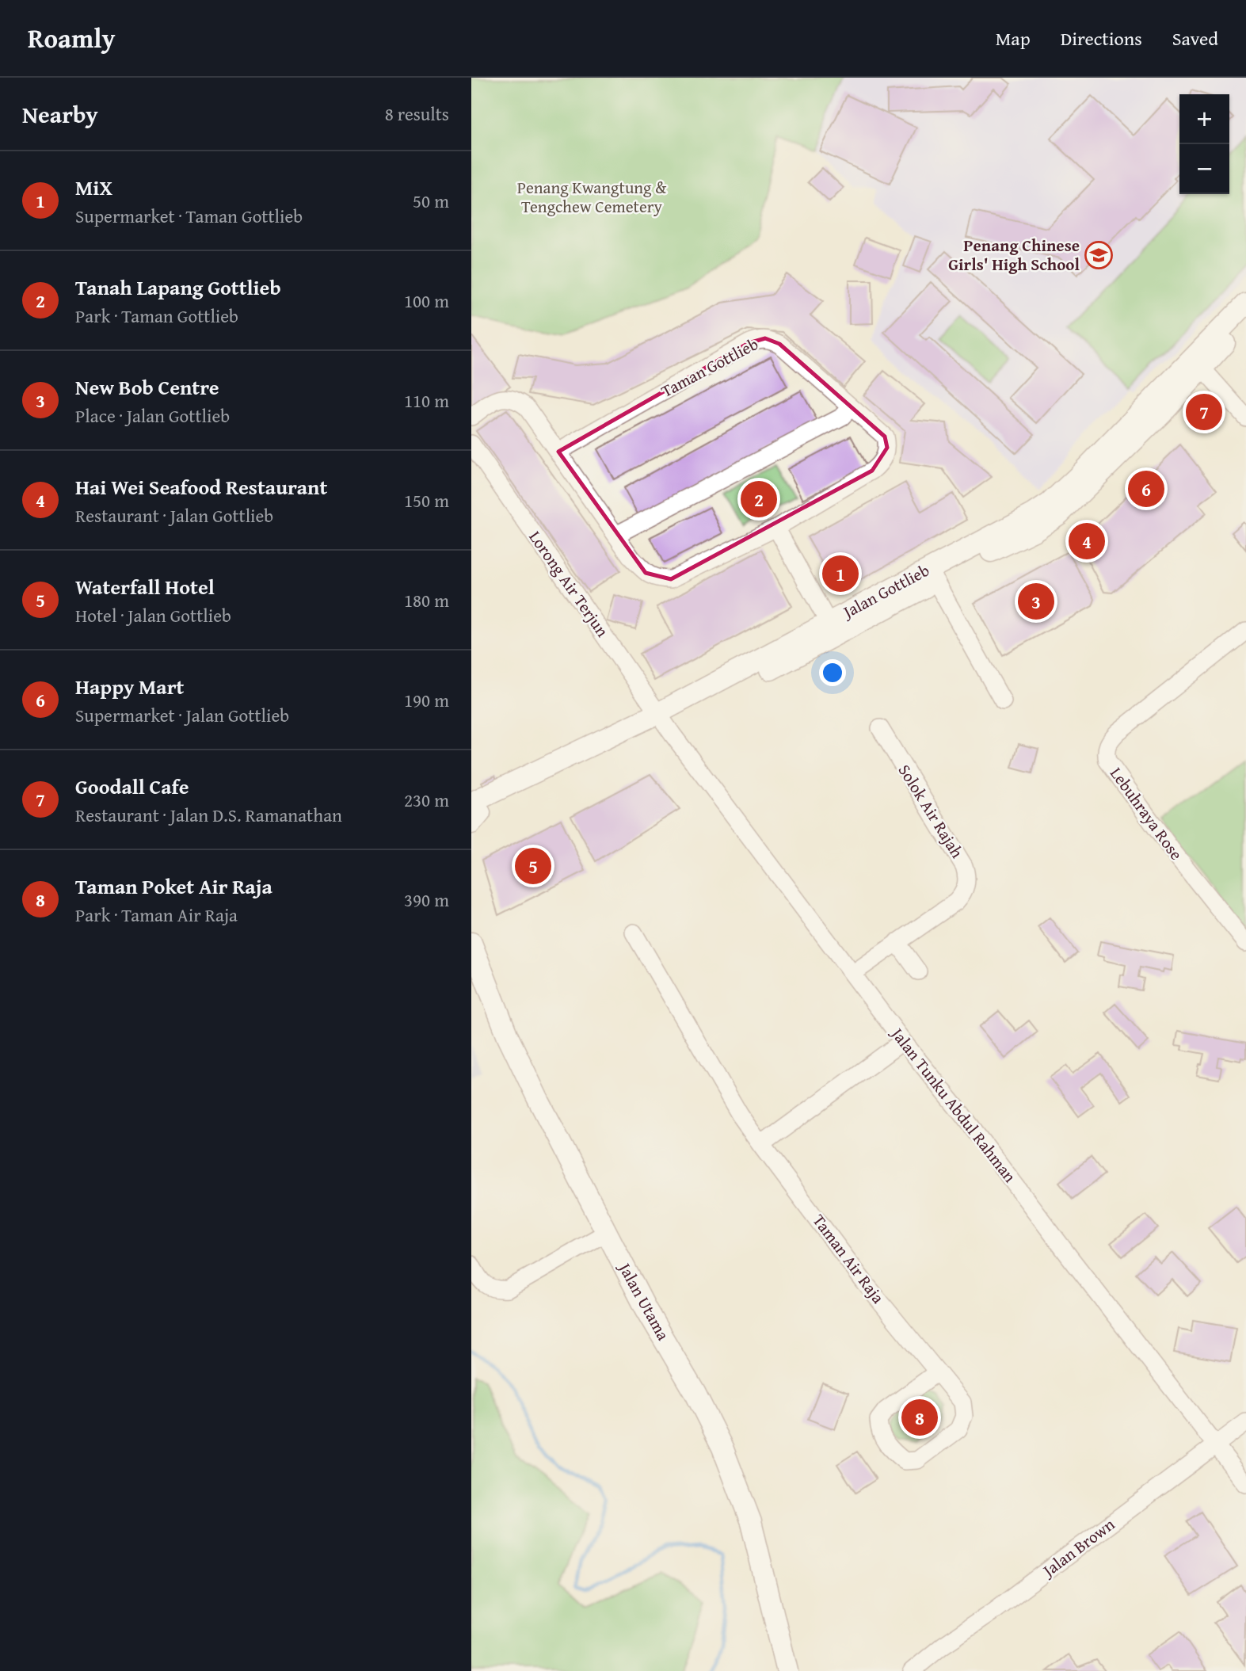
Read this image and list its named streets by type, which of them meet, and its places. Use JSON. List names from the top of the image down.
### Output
{
  "streets": {
    "main road": ["Jalan Gottlieb", "Jalan Utama"],
    "street": [
      "Taman Gottlieb",
      "Lorong Air Terjun",
      "Solok Air Rajah",
      "Lebuhraya Rose",
      "Jalan Tunku Abdul Rahman",
      "Taman Air Raja",
      "Jalan Brown"
    ]
  },
  "crossings": [
    ["Lorong Air Terjun", "Jalan Gottlieb"],
    ["Lorong Air Terjun", "Jalan Tunku Abdul Rahman"],
    ["Jalan Gottlieb", "Jalan Tunku Abdul Rahman"],
    ["Solok Air Rajah", "Jalan Tunku Abdul Rahman"],
    ["Jalan Tunku Abdul Rahman", "Jalan Brown"]
  ],
  "parks": ["Penang Kwangtung & Tengchew Cemetery"],
  "places": {
    "school or university": ["Penang Chinese Girls' High School"]
  },
  "page": {
    "header": "Roamly",
    "nav": ["Map", "Directions", "Saved"],
    "heading": ["Nearby", "8 results"],
    "map_buttons": ["+", "−"],
    "list": [
      {
        "mark": "1",
        "name": "MiX",
        "note": "Supermarket · Taman Gottlieb",
        "value": "50 m"
      },
      {
        "mark": "2",
        "name": "Tanah Lapang Gottlieb",
        "note": "Park · Taman Gottlieb",
        "value": "100 m"
      },
      {
        "mark": "3",
        "name": "New Bob Centre",
        "note": "Place · Jalan Gottlieb",
        "value": "110 m"
      },
      {
        "mark": "4",
        "name": "Hai Wei Seafood Restaurant",
        "note": "Restaurant · Jalan Gottlieb",
        "value": "150 m"
      },
      {
        "mark": "5",
        "name": "Waterfall Hotel",
        "note": "Hotel · Jalan Gottlieb",
        "value": "180 m"
      },
      {
        "mark": "6",
        "name": "Happy Mart",
        "note": "Supermarket · Jalan Gottlieb",
        "value": "190 m"
      },
      {
        "mark": "7",
        "name": "Goodall Cafe",
        "note": "Restaurant · Jalan D.S. Ramanathan",
        "value": "230 m"
      },
      {
        "mark": "8",
        "name": "Taman Poket Air Raja",
        "note": "Park · Taman Air Raja",
        "value": "390 m"
      }
    ],
    "pins": [
      "7",
      "6",
      "2",
      "4",
      "1",
      "3",
      "5",
      "8"
    ]
  }
}
